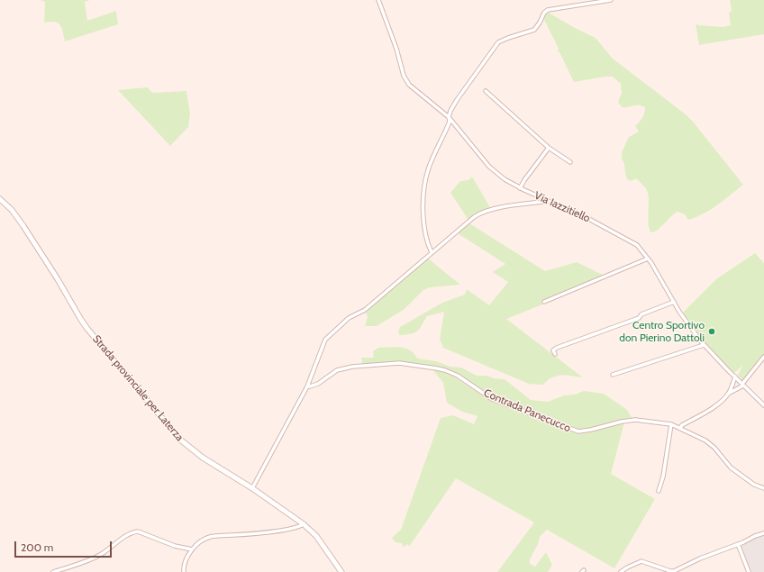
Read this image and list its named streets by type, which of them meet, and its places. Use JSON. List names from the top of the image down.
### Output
{
  "streets": {
    "main road": ["Strada provinciale per Laterza"],
    "street": ["Via Iazzitiello", "Contrada Panecucco"]
  },
  "places": ["Centro Sportivo don Pierino Dattoli"],
  "scale_bar": "200 m"
}
